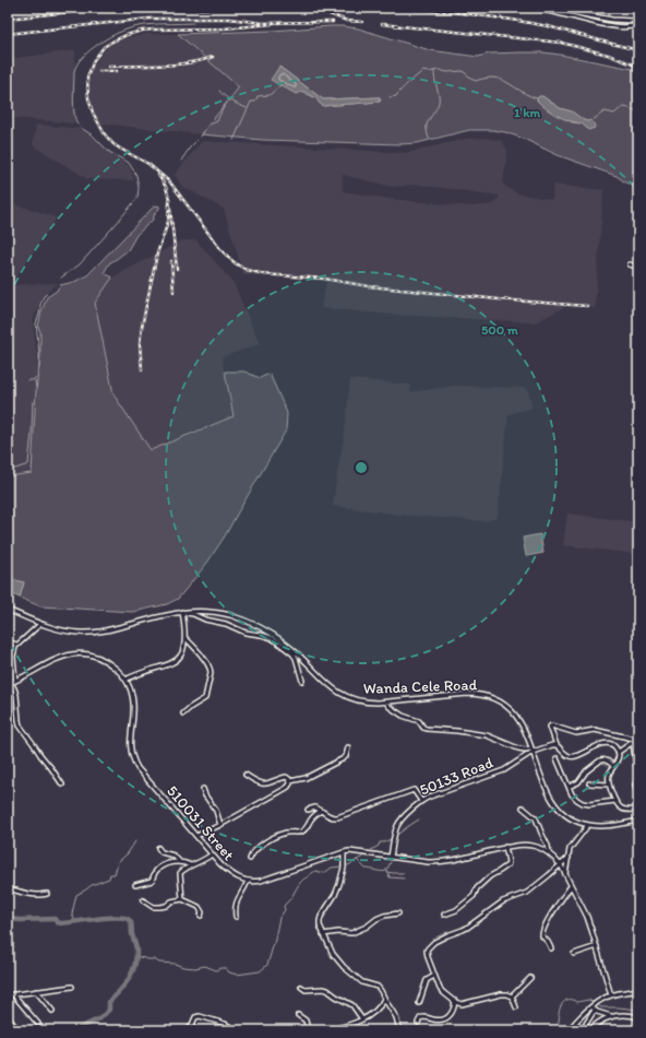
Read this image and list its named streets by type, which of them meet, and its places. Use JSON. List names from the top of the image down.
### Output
{
  "streets": {
    "street": ["Wanda Cele Road", "50133 Road", "510031 Street"]
  },
  "crossings": [
    ["Wanda Cele Road", "50133 Road"]
  ],
  "rings": ["1 km", "500 m"]
}
